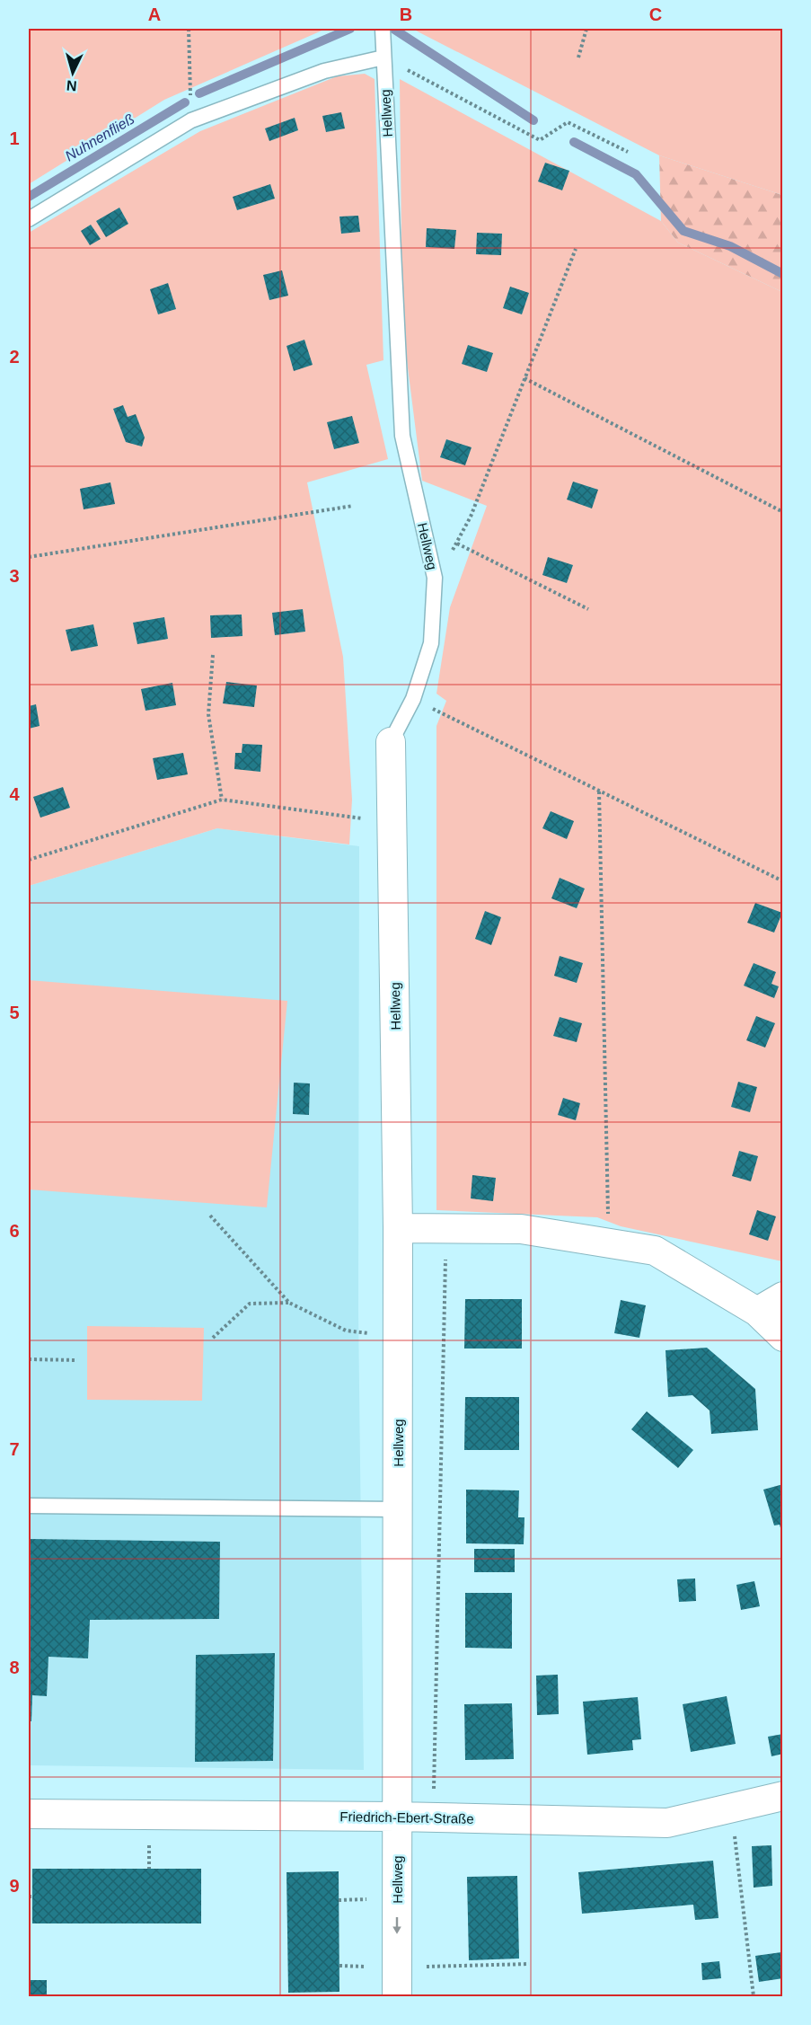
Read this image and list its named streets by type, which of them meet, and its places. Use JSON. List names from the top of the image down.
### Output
{
  "streets": {
    "street": ["Hellweg", "Friedrich-Ebert-Straße"]
  },
  "crossings": [
    ["Hellweg", "Friedrich-Ebert-Straße"]
  ],
  "water": ["Nuhnenfließ"],
  "north": "bottom",
  "grid": {
    "columns": ["A", "B", "C"],
    "rows": [
      "1",
      "2",
      "3",
      "4",
      "5",
      "6",
      "7",
      "8",
      "9"
    ]
  }
}
